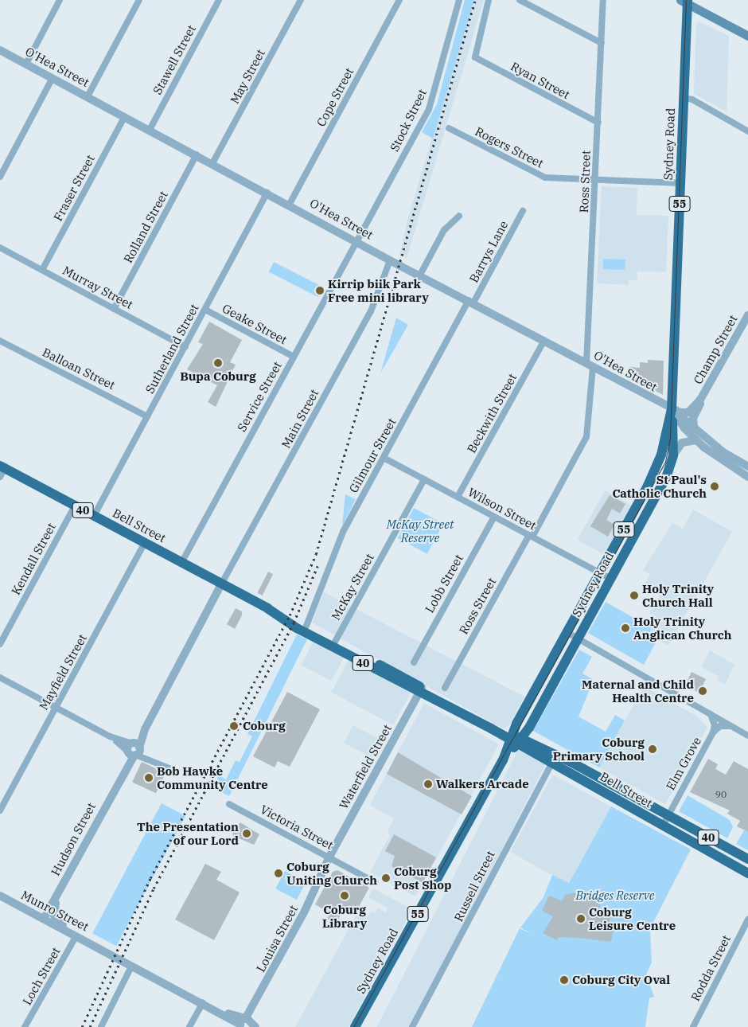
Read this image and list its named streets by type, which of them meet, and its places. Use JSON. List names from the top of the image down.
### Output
{
  "streets": {
    "highway": [
      "Sydney Road",
      "55",
      "40",
      "Bell Street"
    ],
    "street": [
      "Stawell Street",
      "O'Hea Street",
      "May Street",
      "Ryan Street",
      "Cope Street",
      "Stock Street",
      "Rogers Street",
      "Ross Street",
      "Fraser Street",
      "Rolland Street",
      "Barrys Lane",
      "Murray Street",
      "Geake Street",
      "Sutherland Street",
      "Champ Street",
      "Balloan Street",
      "Service Street",
      "Beckwith Street",
      "Main Street",
      "Gilmour Street",
      "Wilson Street",
      "Kendall Street",
      "Lobb Street",
      "McKay Street",
      "Mayfield Street",
      "Elm Grove",
      "Waterfield Street",
      "Victoria Street",
      "Hudson Street",
      "Russell Street",
      "Munro Street",
      "Louisa Street",
      "Rodda Street",
      "Loch Street"
    ]
  },
  "crossings": [
    ["Stawell Street", "O'Hea Street"],
    ["O'Hea Street", "May Street"],
    ["O'Hea Street", "Cope Street"],
    ["O'Hea Street", "Stock Street"],
    ["O'Hea Street", "Sydney Road"],
    ["O'Hea Street", "Ross Street"],
    ["O'Hea Street", "Fraser Street"],
    ["O'Hea Street", "Rolland Street"],
    ["O'Hea Street", "Barrys Lane"],
    ["O'Hea Street", "Sutherland Street"],
    ["O'Hea Street", "Champ Street"],
    ["O'Hea Street", "Service Street"],
    ["O'Hea Street", "Beckwith Street"],
    ["O'Hea Street", "Main Street"],
    ["O'Hea Street", "Gilmour Street"],
    ["Ryan Street", "Ross Street"],
    ["Stock Street", "Service Street"],
    ["Sydney Road", "Rogers Street"],
    ["Sydney Road", "Champ Street"],
    ["Sydney Road", "Wilson Street"],
    ["Sydney Road", "Bell Street"],
    ["Rogers Street", "Ross Street"],
    ["Ross Street", "Wilson Street"],
    ["Fraser Street", "Murray Street"],
    ["Rolland Street", "Murray Street"],
    ["Barrys Lane", "Gilmour Street"],
    ["Murray Street", "Sutherland Street"],
    ["Geake Street", "Sutherland Street"],
    ["Geake Street", "Service Street"],
    ["Sutherland Street", "Balloan Street"],
    ["Sutherland Street", "Bell Street"],
    ["Service Street", "Bell Street"],
    ["Beckwith Street", "Wilson Street"],
    ["Main Street", "Bell Street"],
    ["Main Street", "Hudson Street"],
    ["Gilmour Street", "Wilson Street"],
    ["Gilmour Street", "Bell Street"],
    ["Wilson Street", "Lobb Street"],
    ["Wilson Street", "McKay Street"],
    ["Bell Street", "Kendall Street"],
    ["Bell Street", "McKay Street"],
    ["Bell Street", "Mayfield Street"],
    ["Bell Street", "Elm Grove"],
    ["Bell Street", "Waterfield Street"],
    ["Bell Street", "Hudson Street"],
    ["Bell Street", "Russell Street"],
    ["Waterfield Street", "Victoria Street"],
    ["Waterfield Street", "Louisa Street"],
    ["Victoria Street", "Louisa Street"],
    ["Hudson Street", "Munro Street"],
    ["Munro Street", "Louisa Street"],
    ["Munro Street", "Loch Street"]
  ],
  "parks": ["McKay Street Reserve", "Bridges Reserve"],
  "places": [
    "Kirrip biik Park Free mini library",
    "Bupa Coburg",
    "St Paul's Catholic Church",
    "Holy Trinity Church Hall",
    "Holy Trinity Anglican Church",
    "Maternal and Child Health Centre",
    "Coburg",
    "Coburg Primary School",
    "Bob Hawke Community Centre",
    "Walkers Arcade",
    "The Presentation of our Lord",
    "Coburg Uniting Church",
    "Coburg Post Shop",
    "Coburg Library",
    "Coburg Leisure Centre",
    "Coburg City Oval"
  ],
  "house_numbers": ["90"]
}
